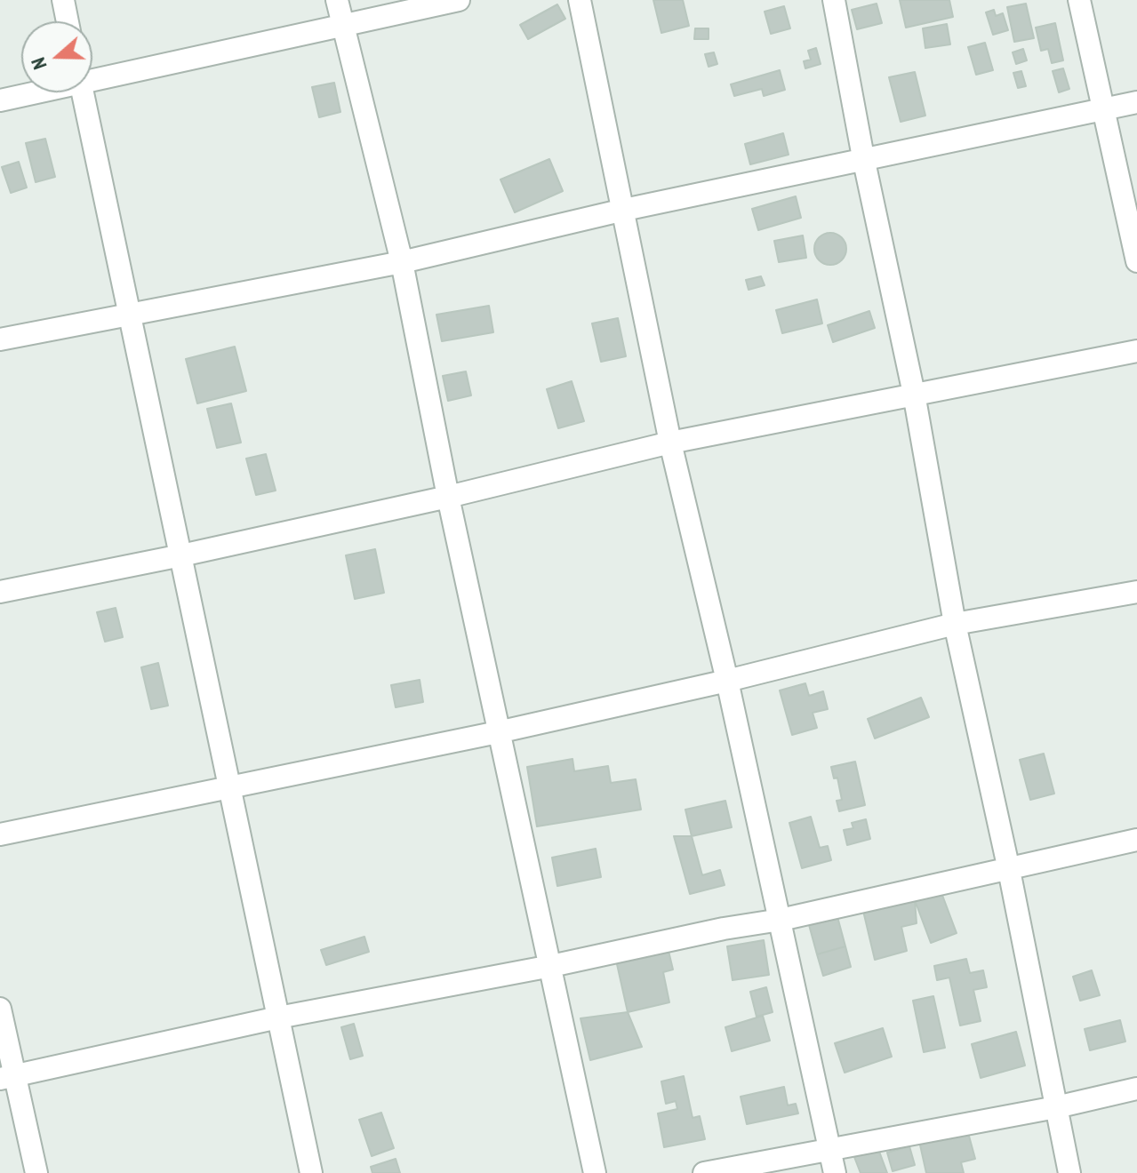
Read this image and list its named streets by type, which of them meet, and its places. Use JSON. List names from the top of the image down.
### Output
{
  "north": "left"
}
